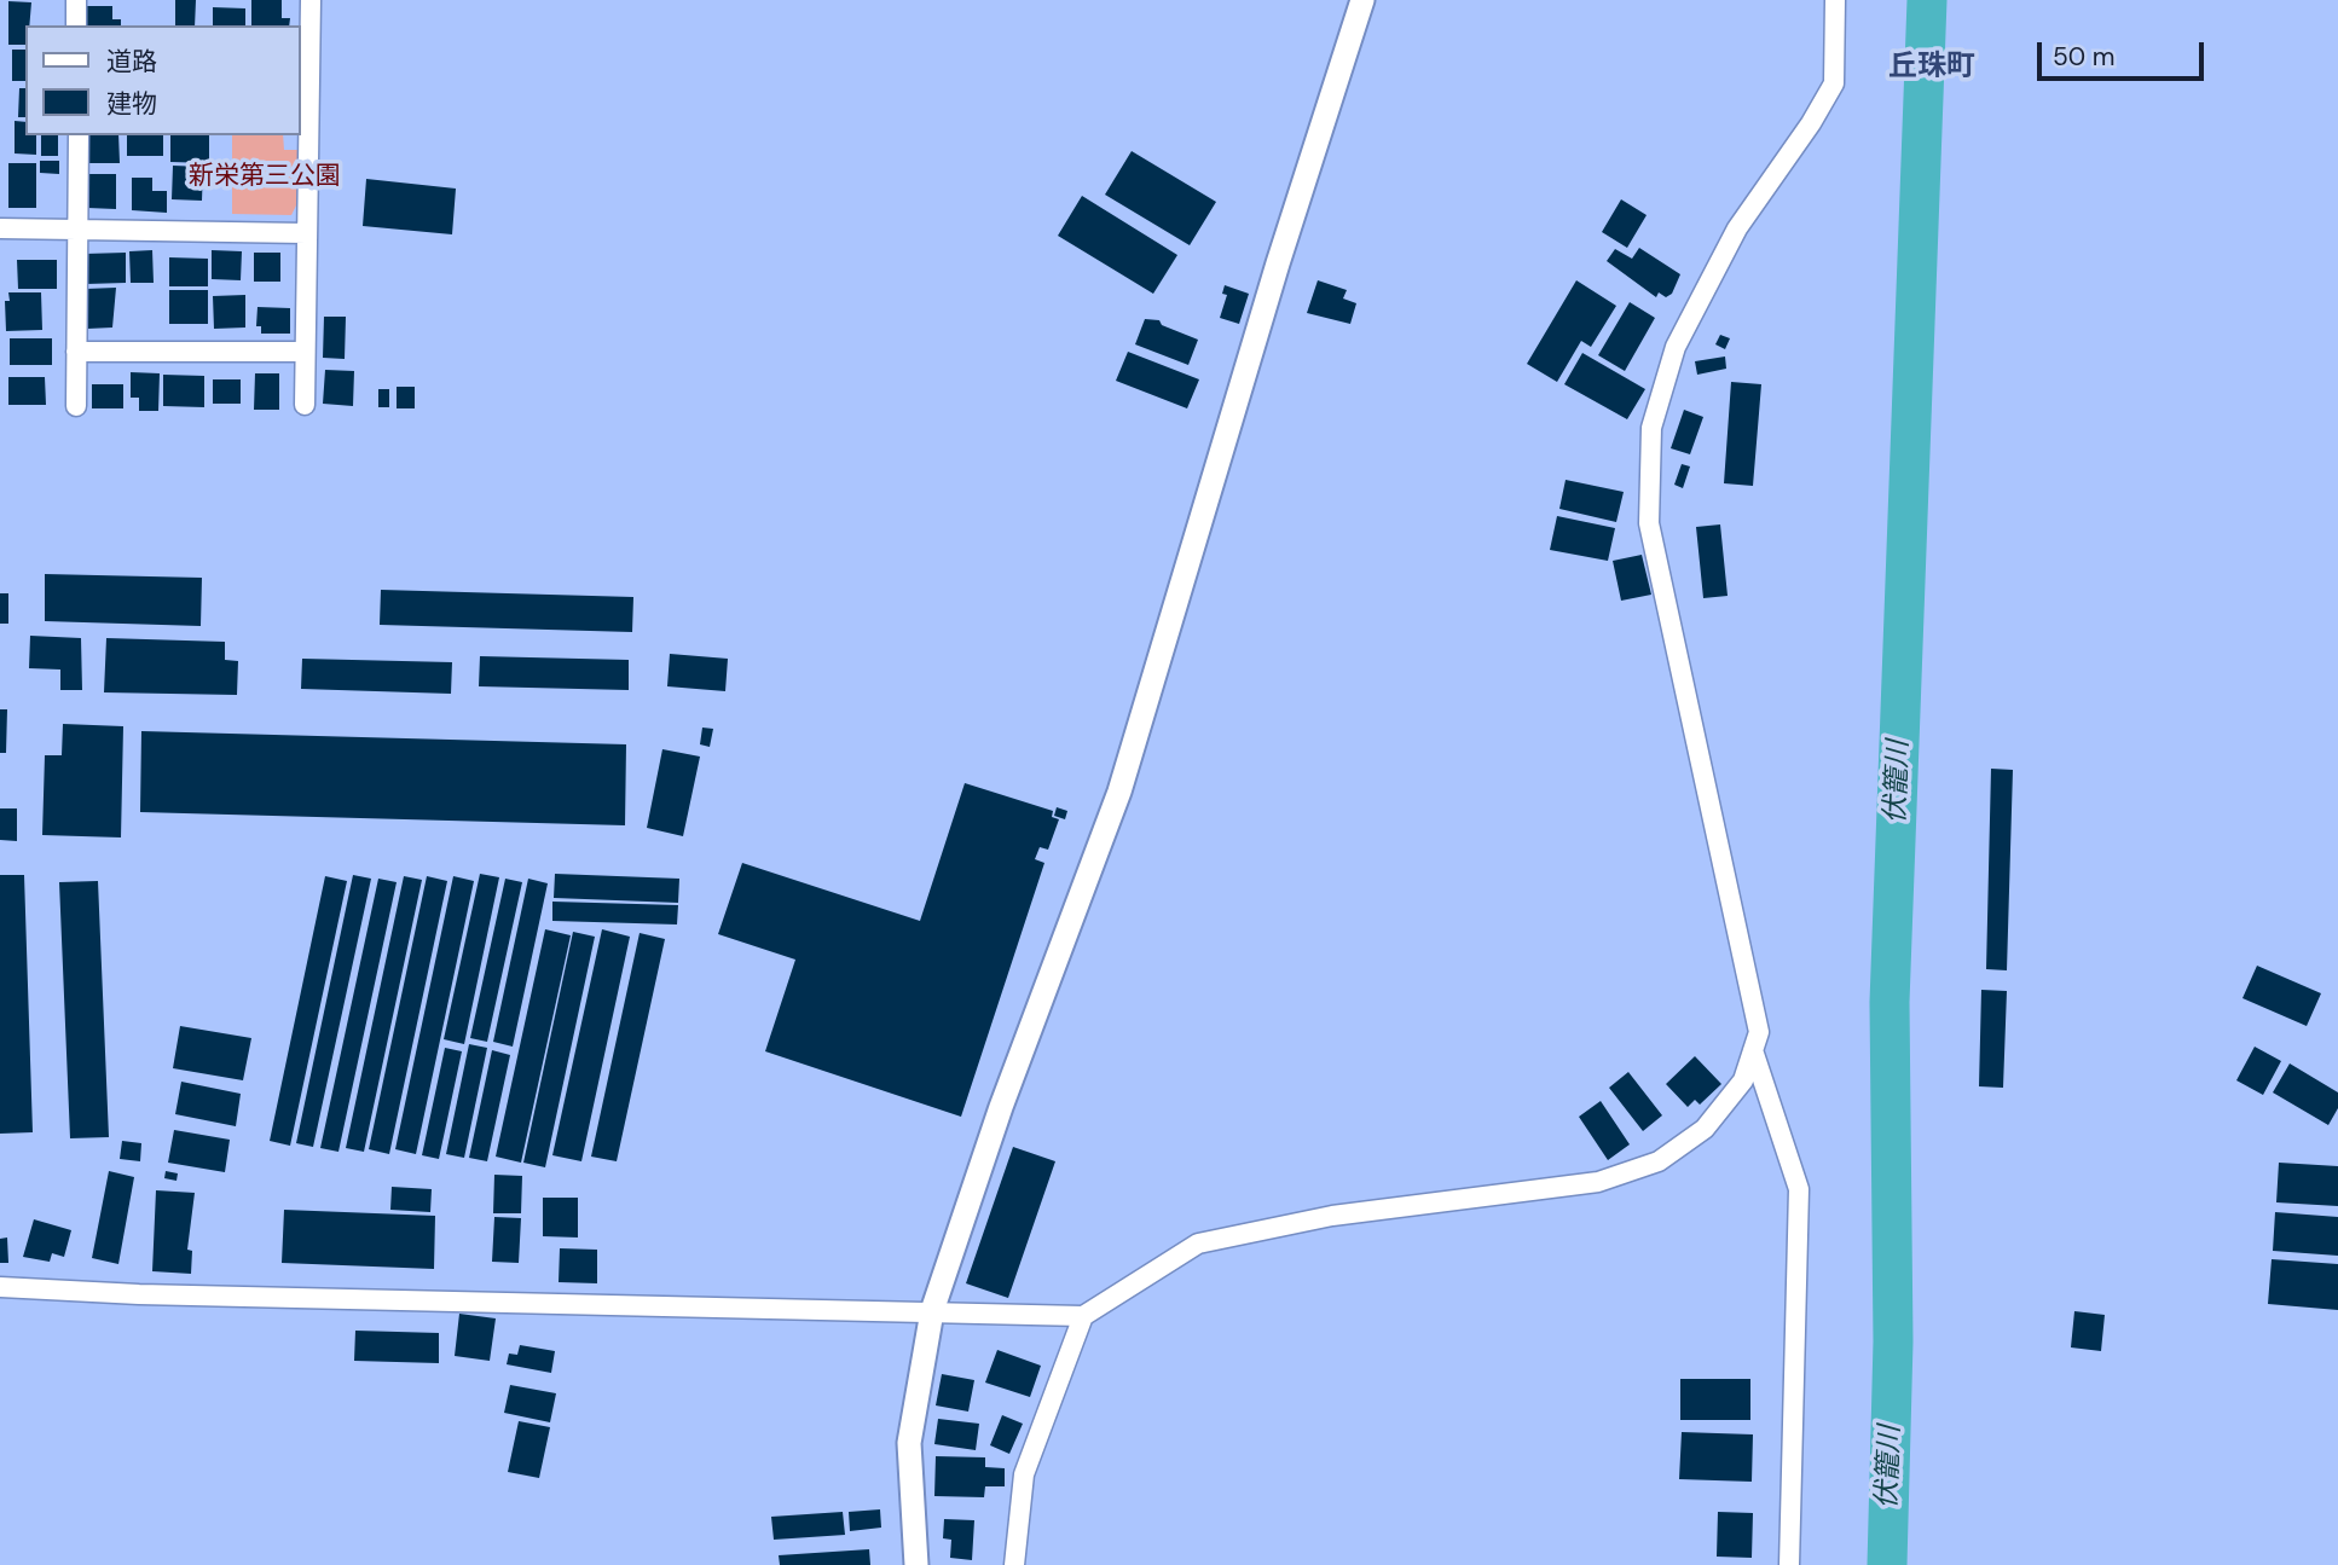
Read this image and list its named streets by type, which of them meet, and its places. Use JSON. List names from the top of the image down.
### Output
{
  "districts": ["丘珠町"],
  "water": ["伏籠川"],
  "parks": ["新栄第三公園"],
  "legend": ["道路", "建物"],
  "scale_bar": "50 m"
}
